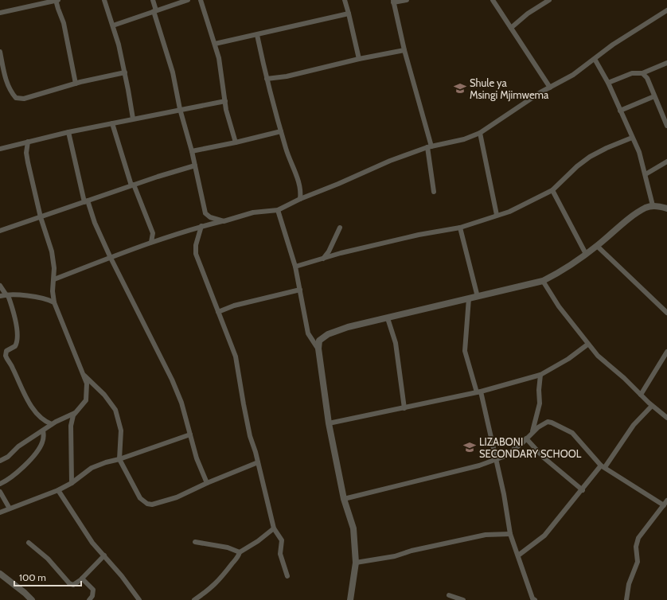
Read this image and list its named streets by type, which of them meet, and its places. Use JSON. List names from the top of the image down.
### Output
{
  "places": {
    "school or university": ["Shule ya Msingi Mjimwema", "LIZABONI SECONDARY SCHOOL"]
  },
  "scale_bar": "100 m"
}
